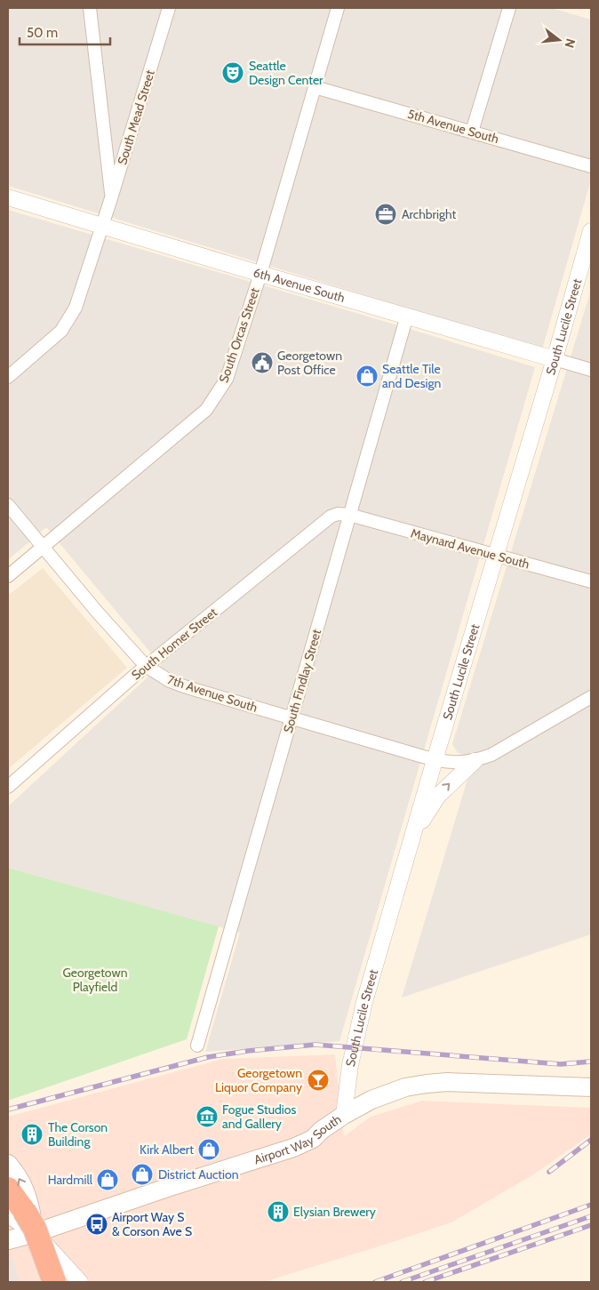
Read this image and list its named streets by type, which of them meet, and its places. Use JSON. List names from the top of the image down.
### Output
{
  "streets": {
    "main road": ["Airport Way South"],
    "street": [
      "South Mead Street",
      "5th Avenue South",
      "6th Avenue South",
      "South Lucile Street",
      "South Orcas Street",
      "Maynard Avenue South",
      "South Homer Street",
      "South Findlay Street",
      "7th Avenue South"
    ]
  },
  "crossings": [
    ["South Mead Street", "6th Avenue South"],
    ["5th Avenue South", "South Orcas Street"],
    ["6th Avenue South", "South Lucile Street"],
    ["6th Avenue South", "South Orcas Street"],
    ["6th Avenue South", "South Findlay Street"],
    ["South Lucile Street", "Maynard Avenue South"],
    ["South Lucile Street", "7th Avenue South"],
    ["South Lucile Street", "Airport Way South"],
    ["South Orcas Street", "7th Avenue South"],
    ["Maynard Avenue South", "South Homer Street"],
    ["Maynard Avenue South", "South Findlay Street"],
    ["South Homer Street", "South Findlay Street"],
    ["South Homer Street", "7th Avenue South"],
    ["South Findlay Street", "7th Avenue South"]
  ],
  "parks": ["Georgetown Playfield"],
  "places": {
    "theatre": ["Seattle Design Center"],
    "office": ["Archbright"],
    "public building": ["Georgetown Post Office"],
    "shop": [
      "Seattle Tile and Design",
      "Kirk Albert",
      "District Auction",
      "Hardmill"
    ],
    "bar": ["Georgetown Liquor Company"],
    "museum": ["Fogue Studios and Gallery"],
    "building": ["The Corson Building", "Elysian Brewery"],
    "bus stop": ["Airport Way S & Corson Ave S"]
  },
  "scale_bar": "50 m",
  "north": "right"
}
